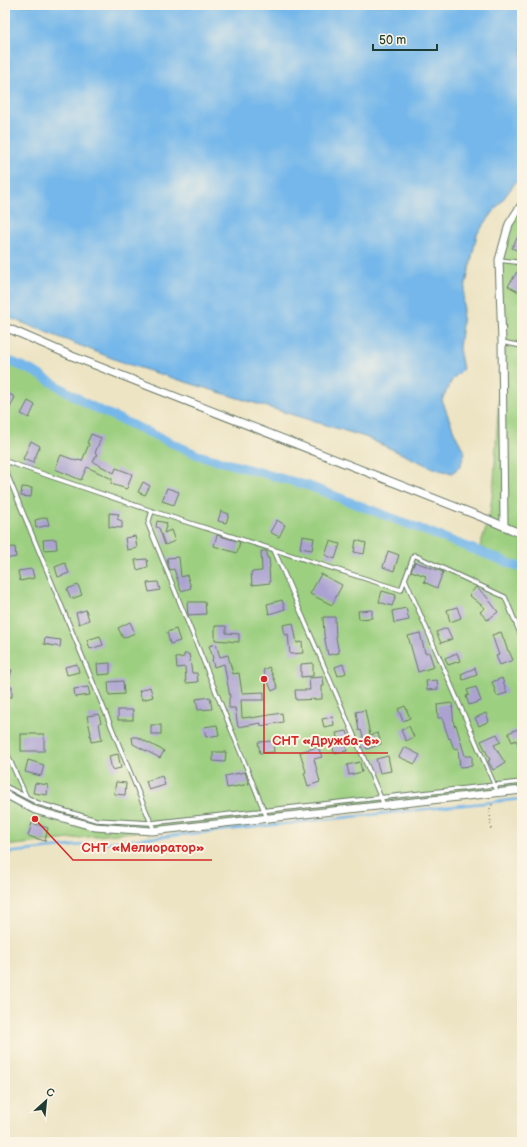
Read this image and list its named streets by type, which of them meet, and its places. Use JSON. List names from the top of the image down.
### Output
{
  "places": ["СНТ «Дружба-6»", "СНТ «Мелиоратор»"],
  "scale_bar": "50 m",
  "north": "top right"
}
